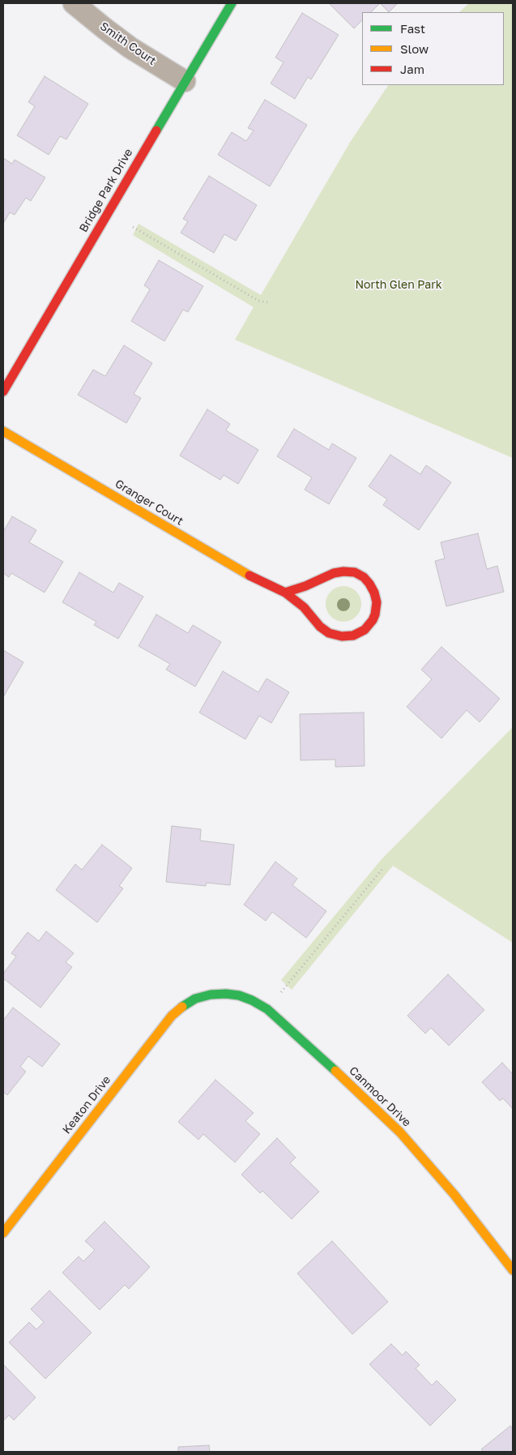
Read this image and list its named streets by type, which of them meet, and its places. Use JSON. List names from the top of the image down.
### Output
{
  "streets": {
    "street": [
      "Smith Court",
      "Bridge Park Drive",
      "Granger Court",
      "Canmoor Drive",
      "Keaton Drive"
    ]
  },
  "crossings": [
    ["Smith Court", "Bridge Park Drive"],
    ["Canmoor Drive", "Keaton Drive"]
  ],
  "parks": ["North Glen Park"],
  "legend": ["Fast", "Slow", "Jam"]
}
